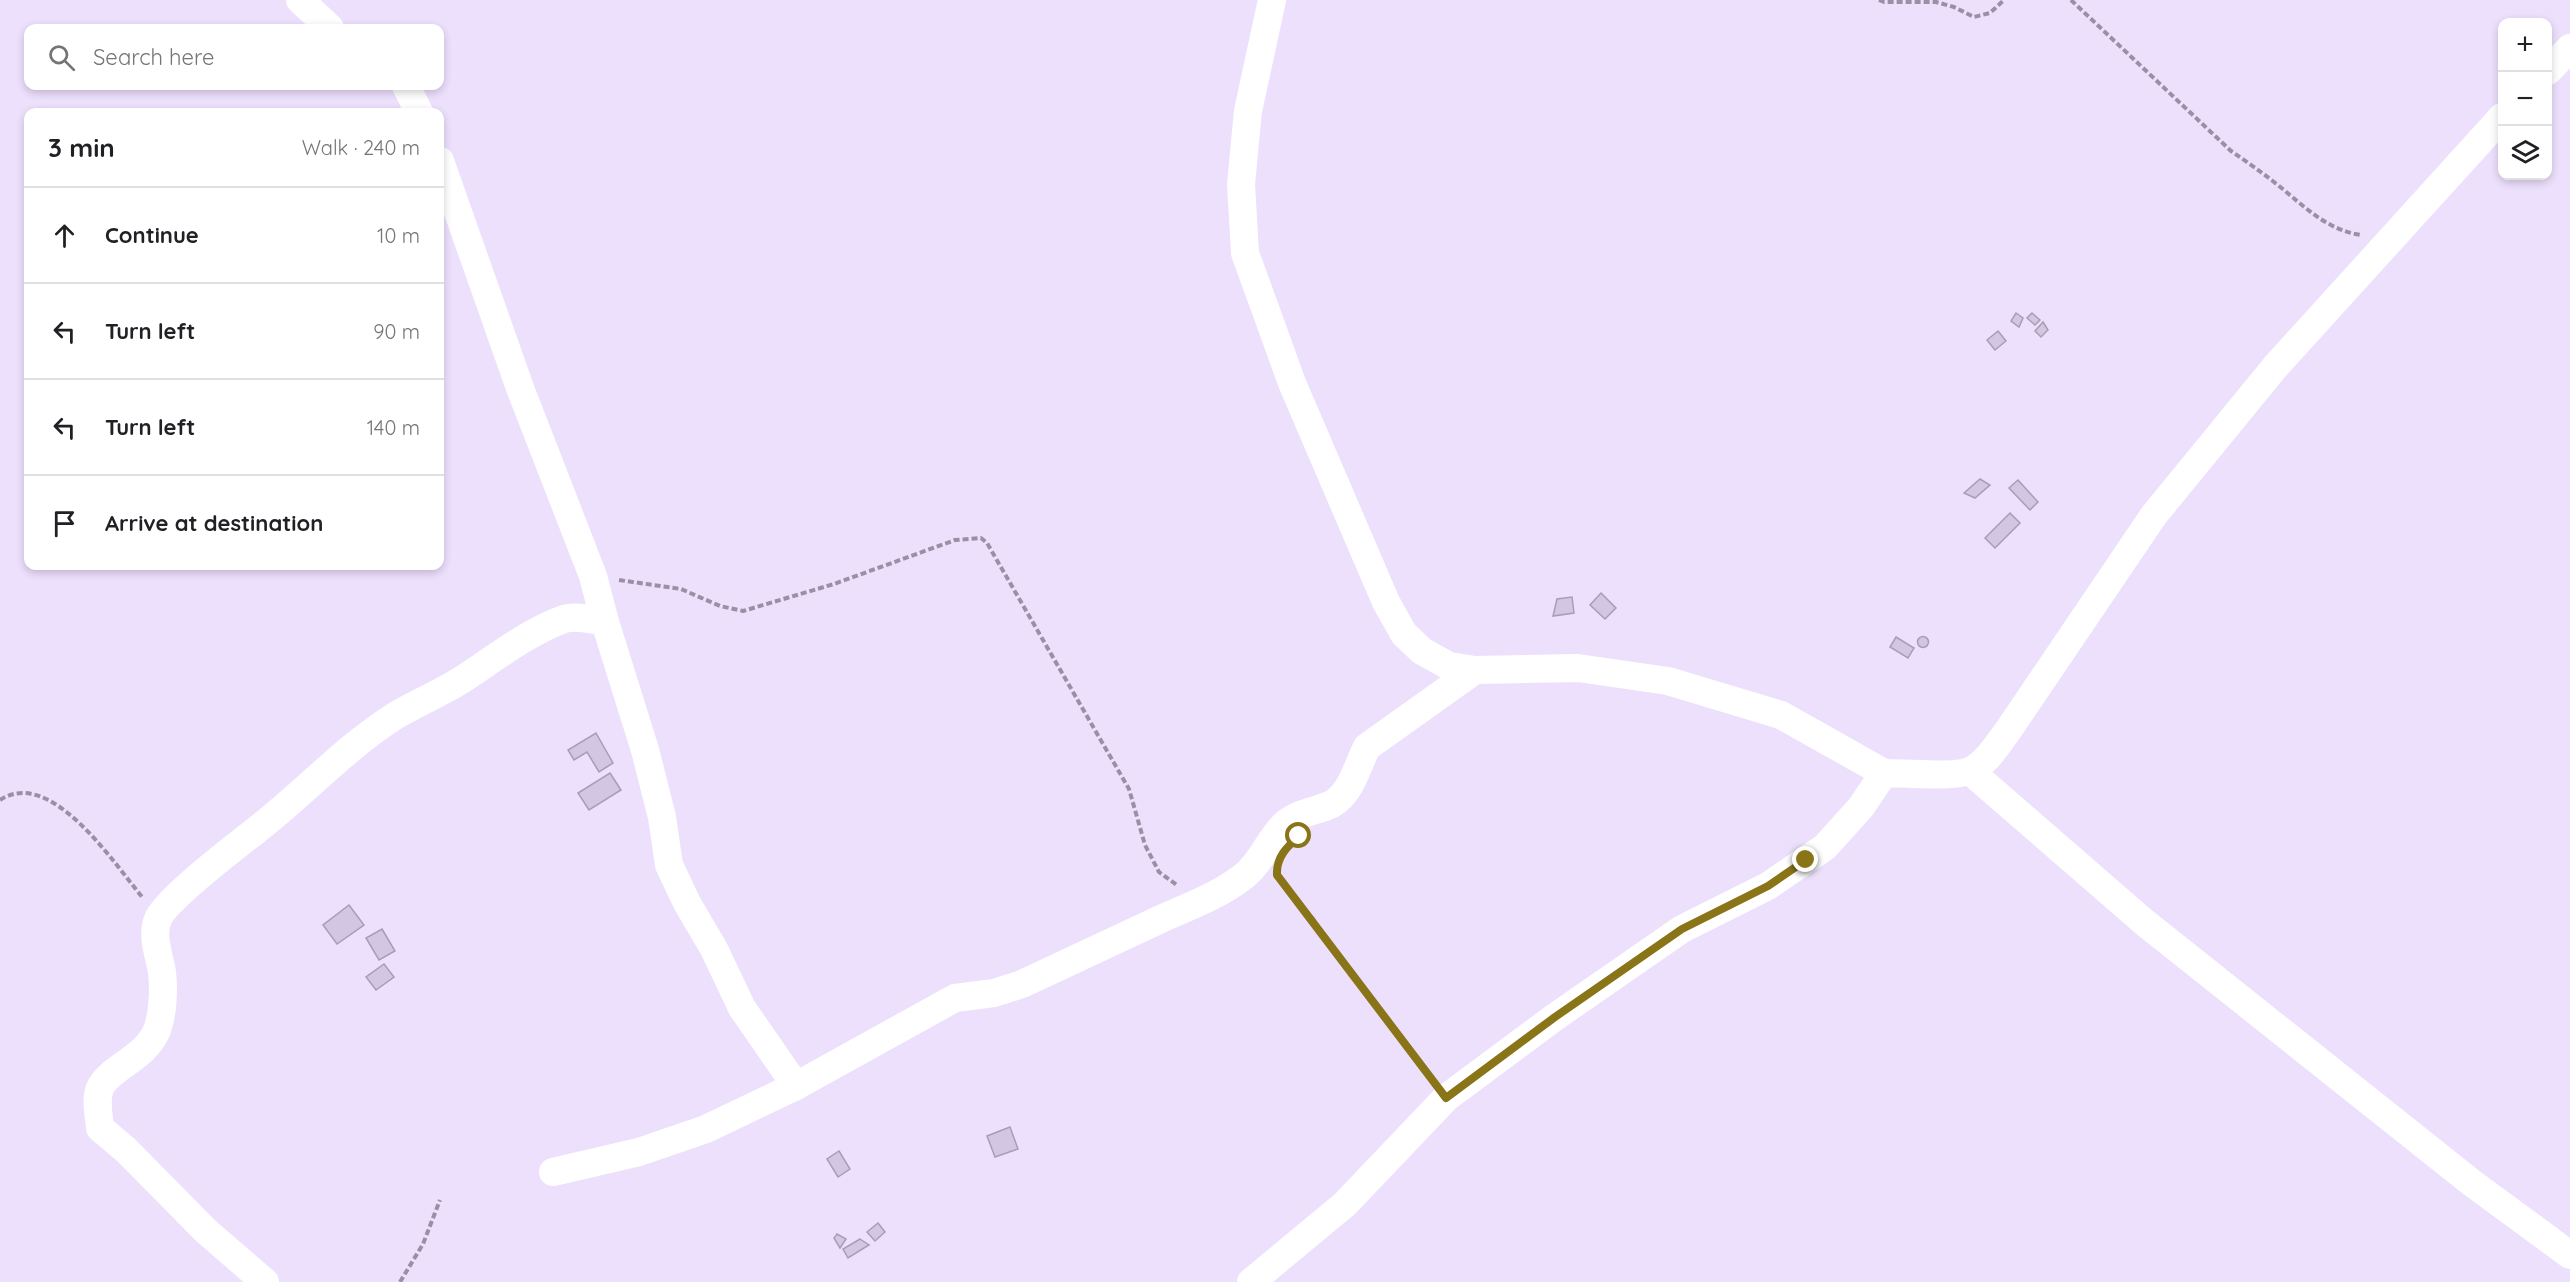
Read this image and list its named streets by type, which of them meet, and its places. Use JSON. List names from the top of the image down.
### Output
{
  "page": {
    "map_buttons": ["+", "−"],
    "search": "Search here",
    "heading": ["3 min", "Walk · 240 m"],
    "list": [
      ["Continue", "10 m"],
      ["Turn left", "90 m"],
      ["Turn left", "140 m"],
      "Arrive at destination"
    ]
  }
}
